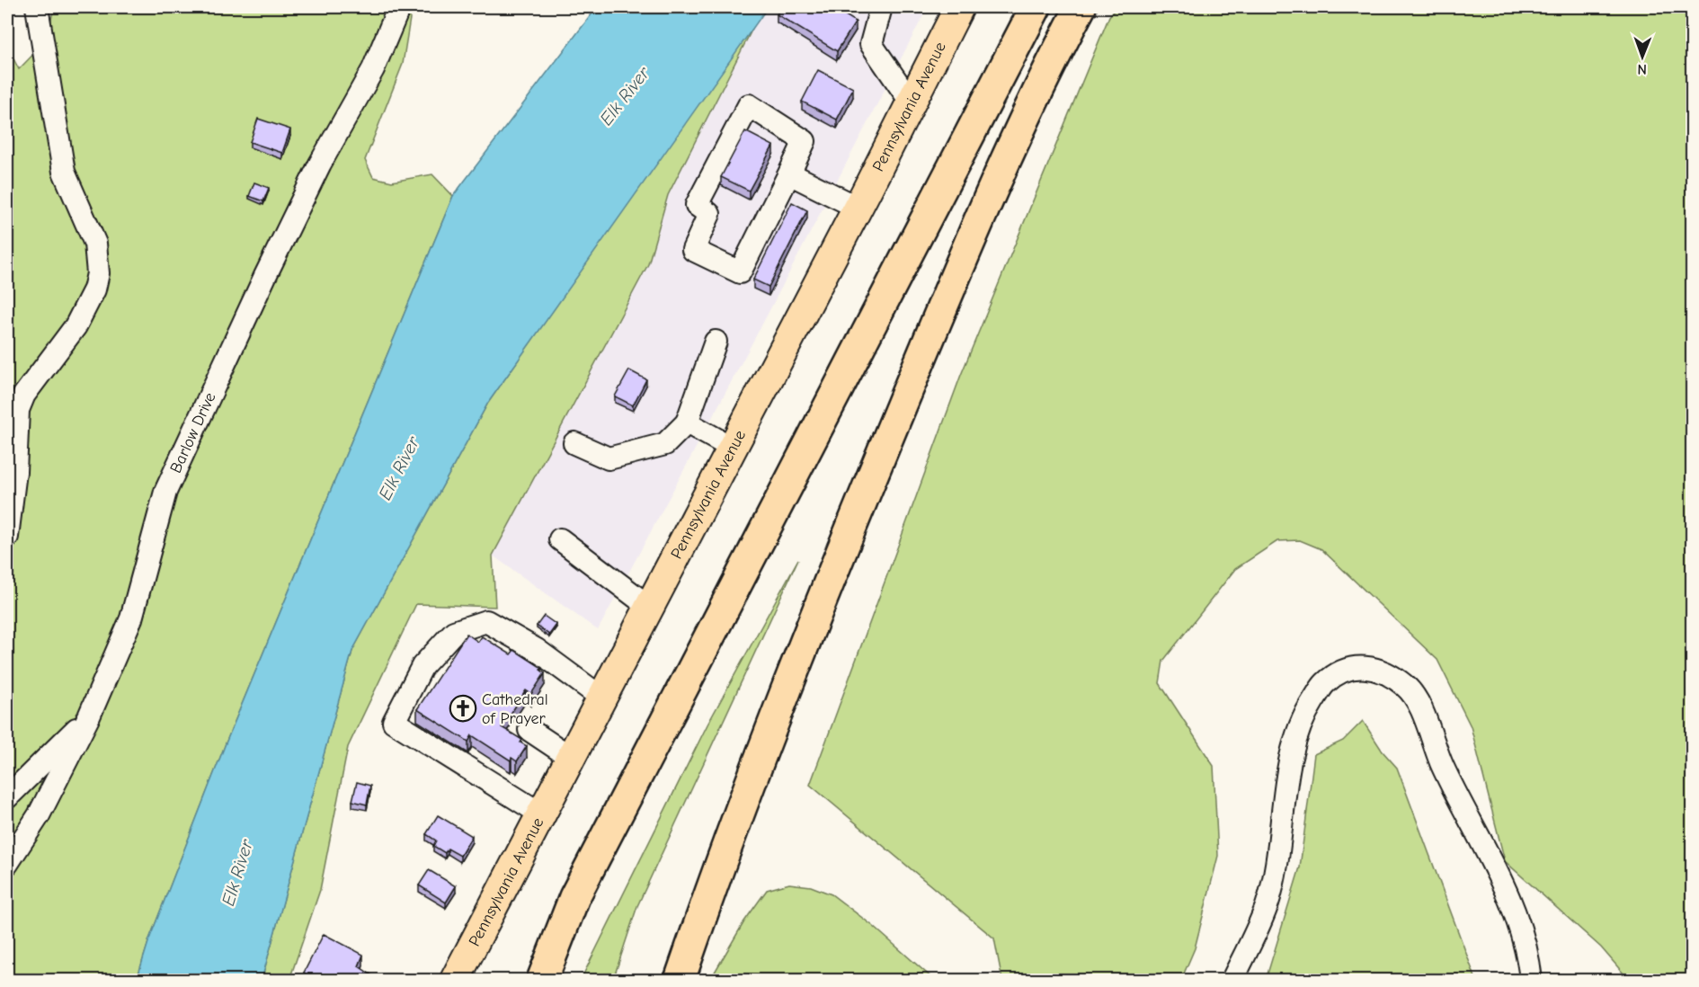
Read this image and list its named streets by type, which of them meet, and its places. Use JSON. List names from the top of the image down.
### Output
{
  "streets": {
    "main road": ["Pennsylvania Avenue"],
    "street": ["Barlow Drive"]
  },
  "water": ["Elk River"],
  "places": {
    "church": ["Cathedral of Prayer"]
  },
  "north": "bottom"
}
